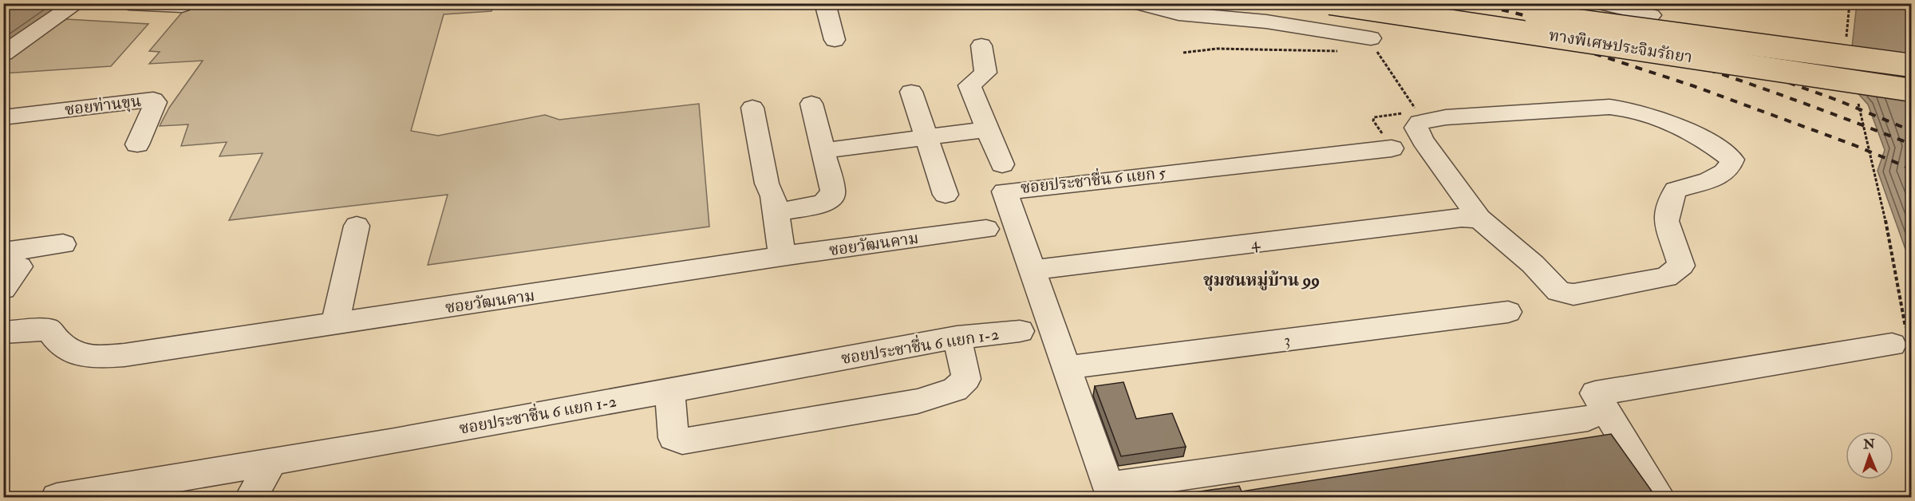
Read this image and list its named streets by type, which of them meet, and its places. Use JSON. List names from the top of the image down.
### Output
{
  "streets": {
    "highway": ["ทางพิเศษประจิมรัถยา"],
    "street": [
      "ซอยท่านขุน",
      "ซอยประชาชื่น 6 แยก 5",
      "4",
      "ซอยวัฒนคาม",
      "3",
      "ซอยประชาชื่น 6 แยก 1-2"
    ]
  },
  "crossings": [
    ["ซอยประชาชื่น 6 แยก 5", "4"],
    ["ซอยประชาชื่น 6 แยก 5", "3"]
  ],
  "districts": ["ชุมชนหมู่บ้าน 99"],
  "north": "top"
}
